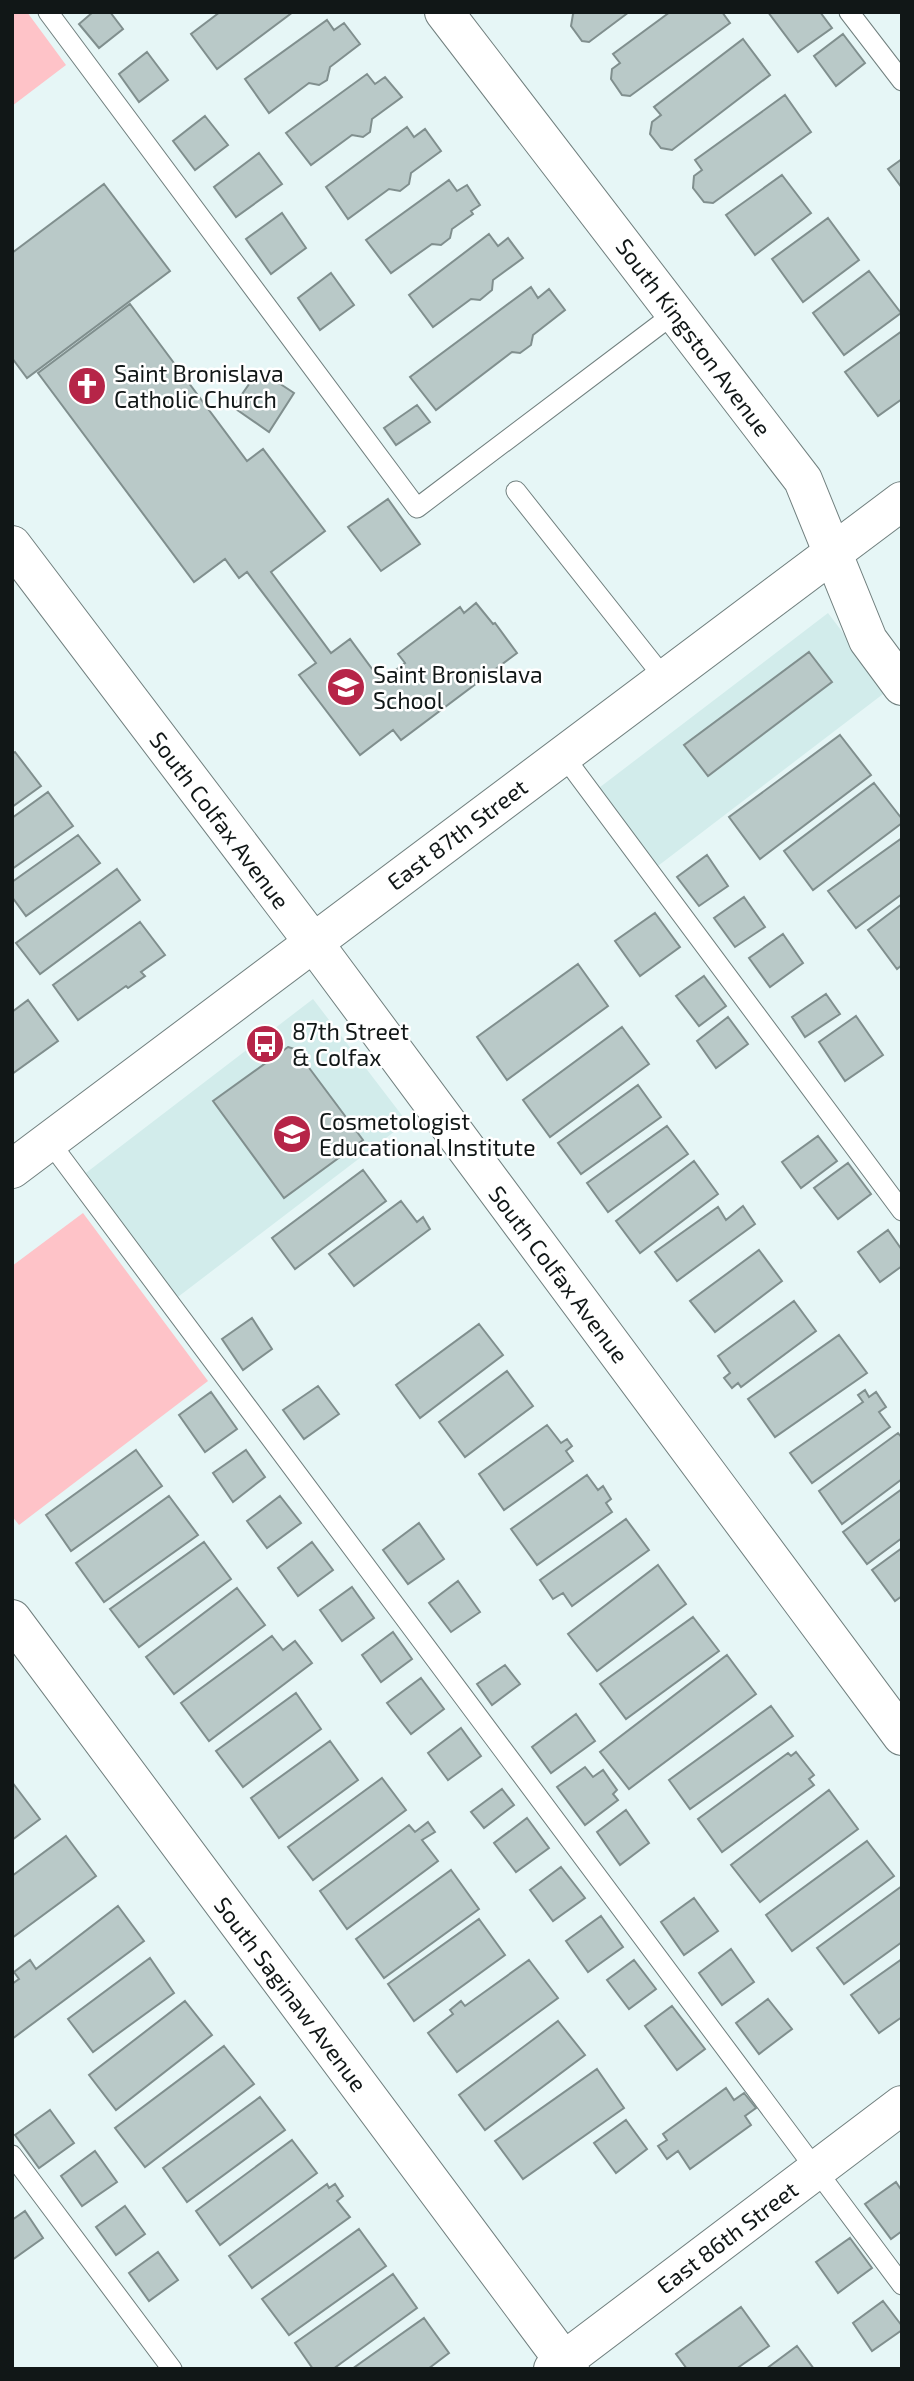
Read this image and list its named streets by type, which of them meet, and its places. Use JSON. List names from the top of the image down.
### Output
{
  "streets": {
    "street": [
      "South Kingston Avenue",
      "South Colfax Avenue",
      "East 87th Street",
      "South Saginaw Avenue",
      "East 86th Street"
    ]
  },
  "crossings": [
    ["South Kingston Avenue", "East 87th Street"],
    ["South Colfax Avenue", "East 87th Street"],
    ["South Saginaw Avenue", "East 86th Street"]
  ],
  "places": {
    "church": ["Saint Bronislava Catholic Church"],
    "school or university": ["Saint Bronislava School", "Cosmetologist Educational Institute"],
    "bus stop": ["87th Street & Colfax"]
  }
}
